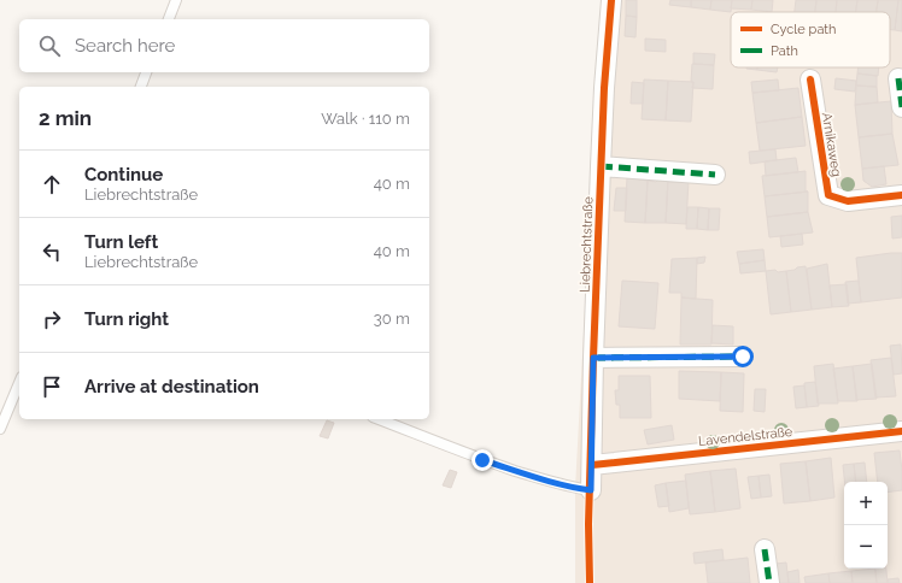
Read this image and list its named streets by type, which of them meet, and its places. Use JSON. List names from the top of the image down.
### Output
{
  "streets": {
    "street": ["Arnikaweg", "Liebrechtstraße", "Lavendelstraße"]
  },
  "crossings": [
    ["Liebrechtstraße", "Lavendelstraße"]
  ],
  "legend": ["Cycle path", "Path"],
  "page": {
    "search": "Search here",
    "heading": ["2 min", "Walk · 110 m"],
    "list": [
      ["Continue", "Liebrechtstraße", "40 m"],
      ["Turn left", "Liebrechtstraße", "40 m"],
      ["Turn right", "30 m"],
      "Arrive at destination"
    ],
    "map_buttons": ["+", "−"]
  }
}
